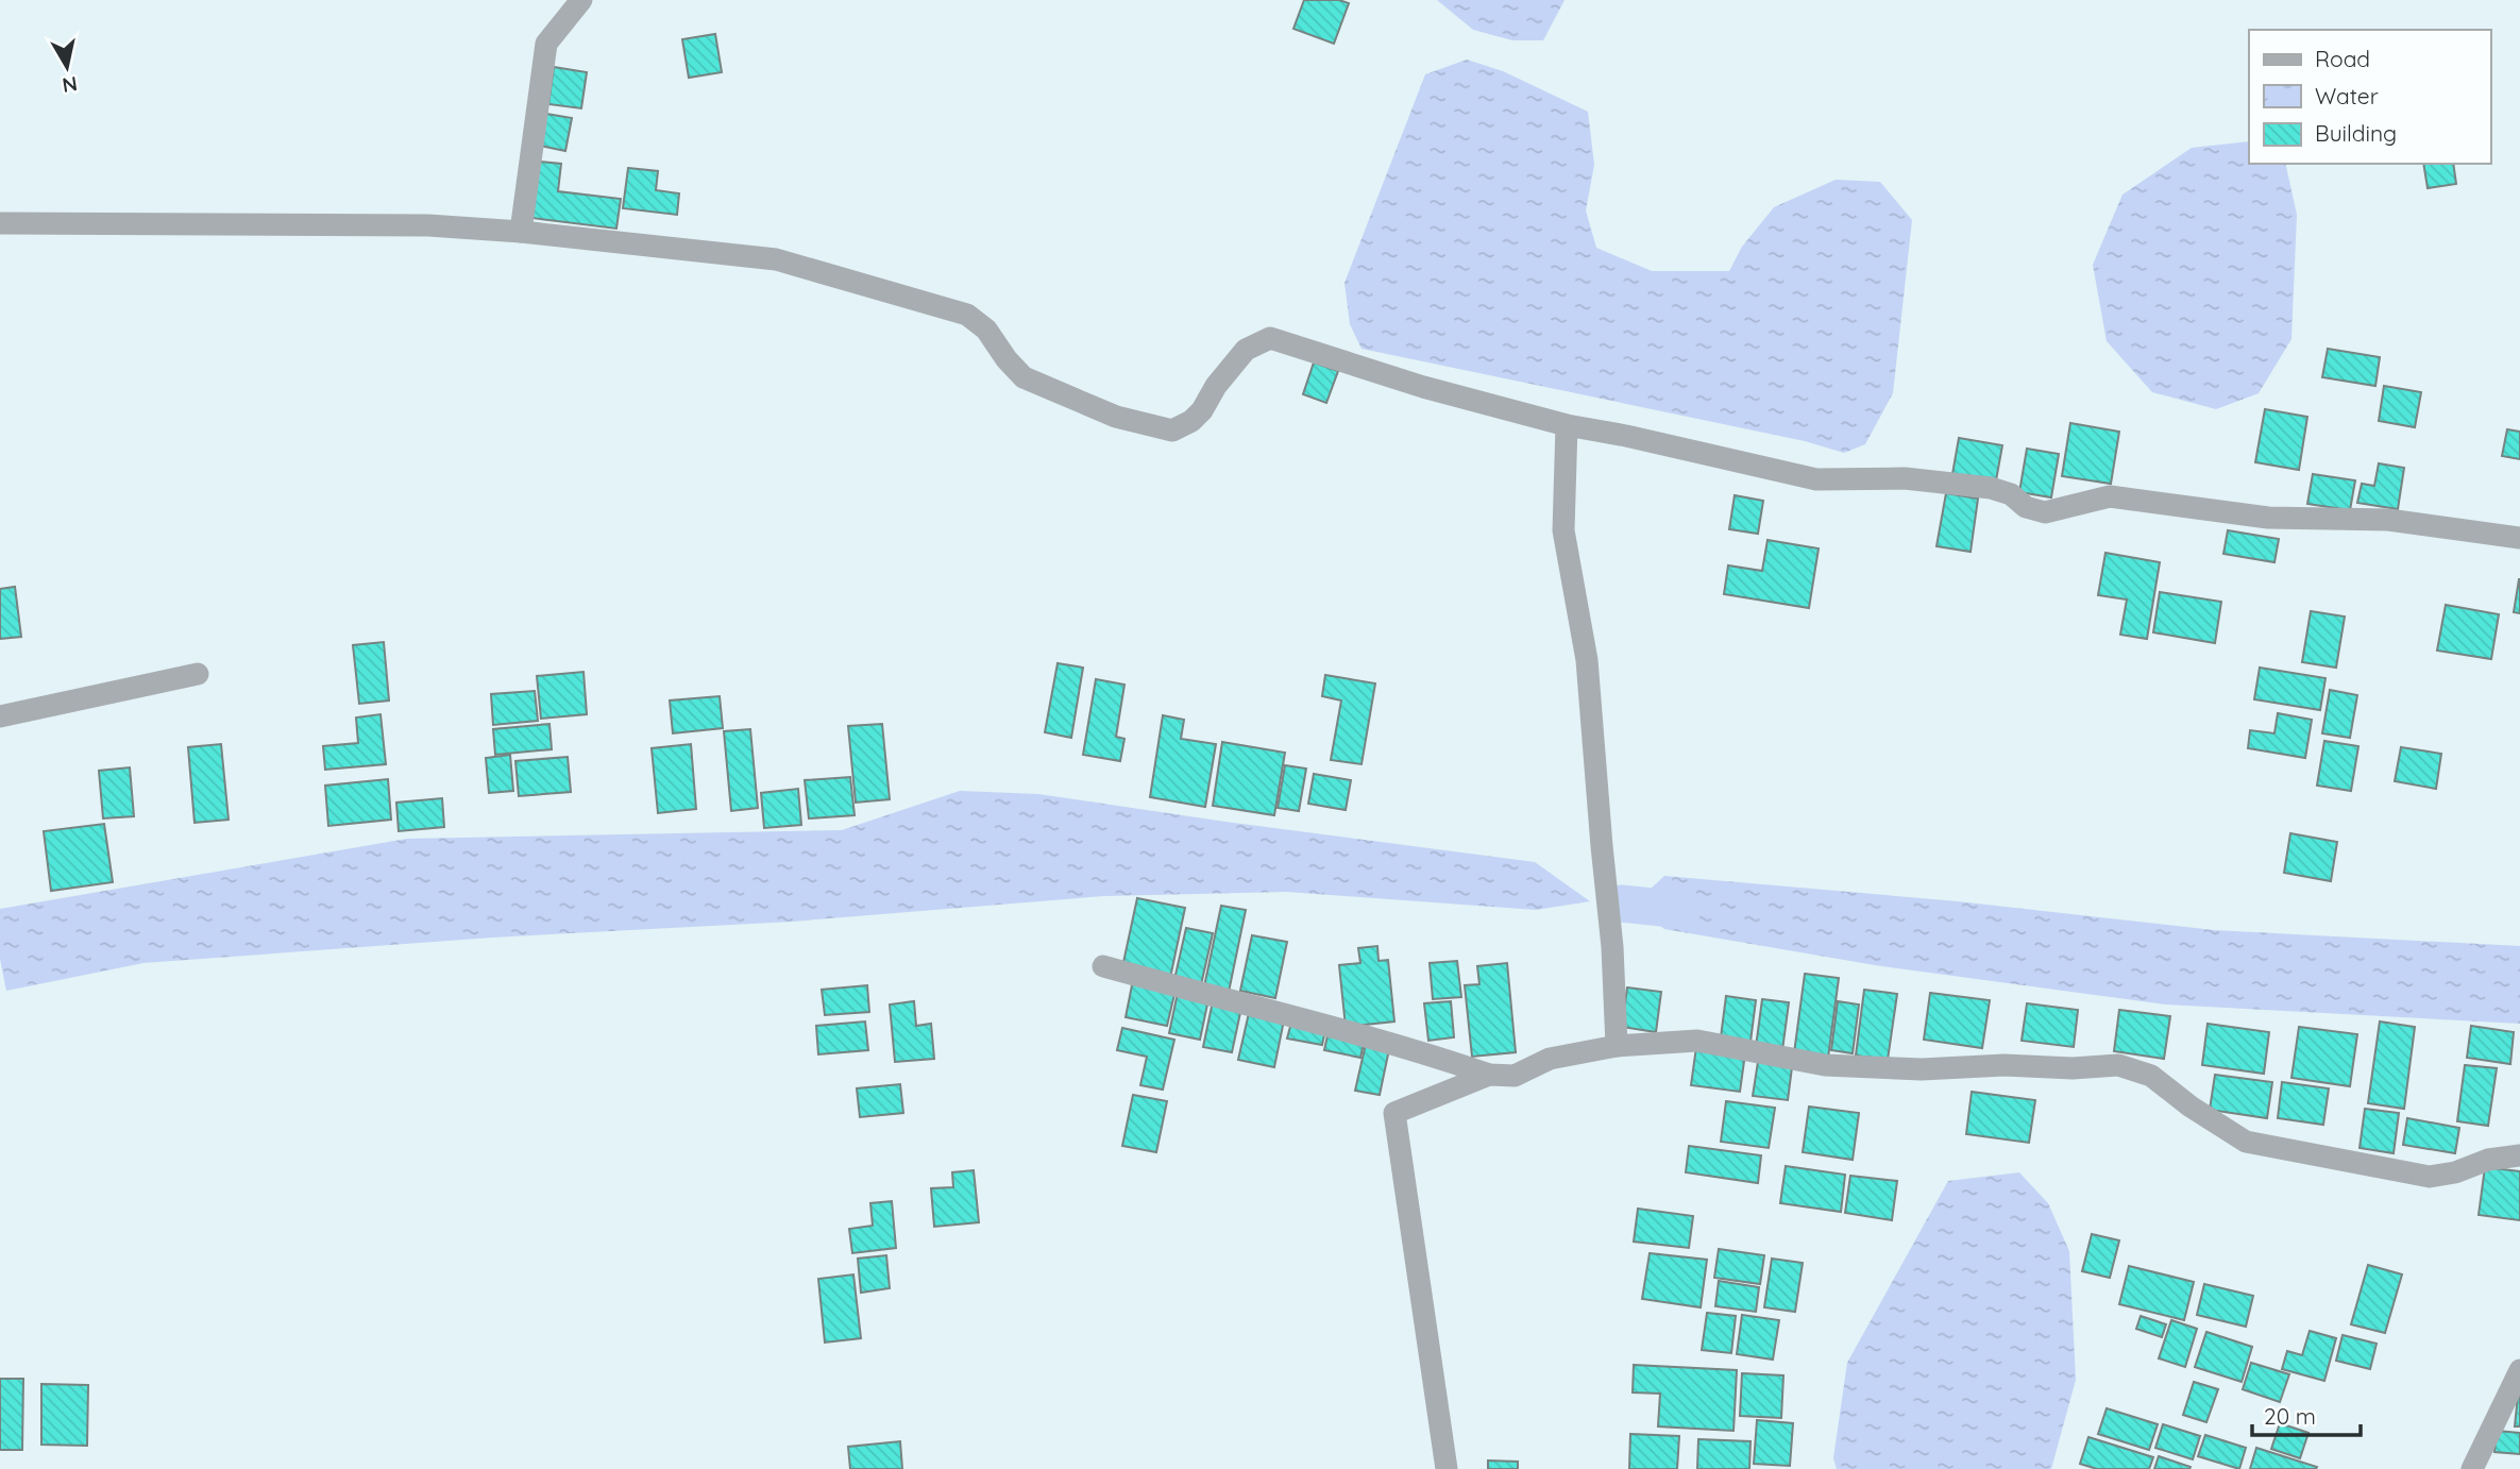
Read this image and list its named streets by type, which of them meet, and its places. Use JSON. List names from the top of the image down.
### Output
{
  "legend": ["Road", "Water", "Building"],
  "scale_bar": "20 m",
  "north": "bottom"
}
